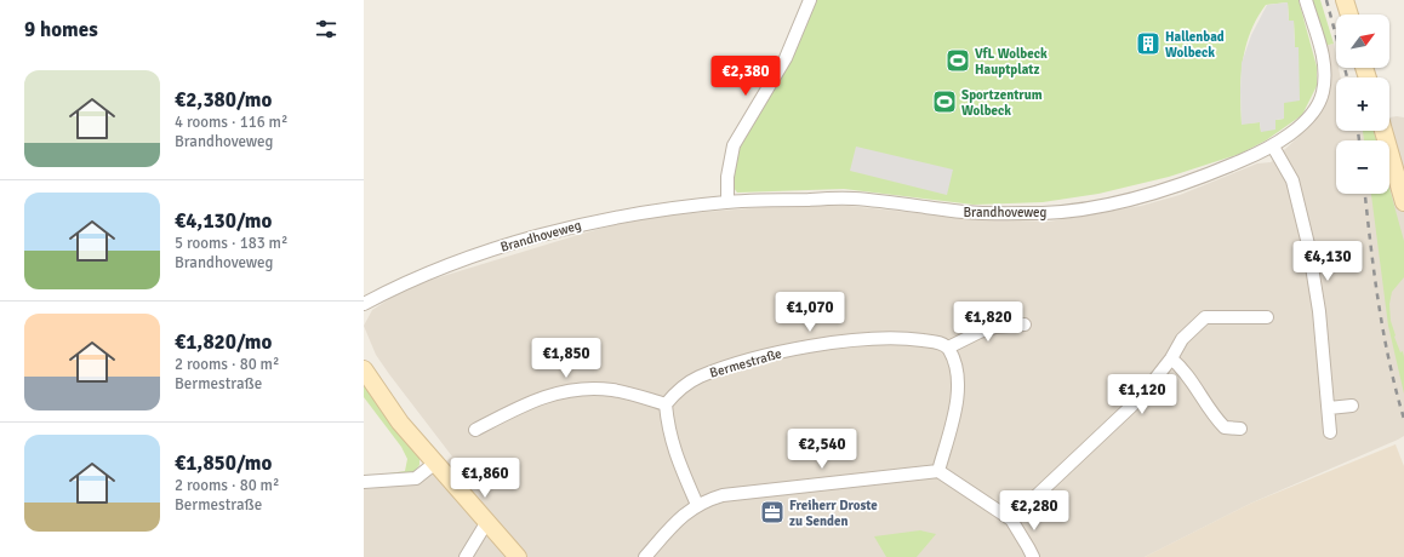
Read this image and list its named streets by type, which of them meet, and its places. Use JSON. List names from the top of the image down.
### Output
{
  "streets": {
    "street": ["Brandhoveweg", "Bermestraße"]
  },
  "places": {
    "building": ["Hallenbad Wolbeck"],
    "sports": ["VfL Wolbeck Hauptplatz", "Sportzentrum Wolbeck"],
    "office": ["Freiherr Droste zu Senden"]
  },
  "north": "top right",
  "page": {
    "heading": "9 homes",
    "map_buttons": ["+", "−"],
    "price": [
      "€2,380",
      "€4,130",
      "€1,070",
      "€1,820",
      "€1,850",
      "€1,120",
      "€2,540",
      "€1,860",
      "€2,280"
    ],
    "list": [
      {
        "name": "€2,380/mo",
        "note": "4 rooms · 116 m² · Brandhoveweg"
      },
      {
        "name": "€4,130/mo",
        "note": "5 rooms · 183 m² · Brandhoveweg"
      },
      {
        "name": "€1,820/mo",
        "note": "2 rooms · 80 m² · Bermestraße"
      },
      {
        "name": "€1,850/mo",
        "note": "2 rooms · 80 m² · Bermestraße"
      }
    ]
  }
}
